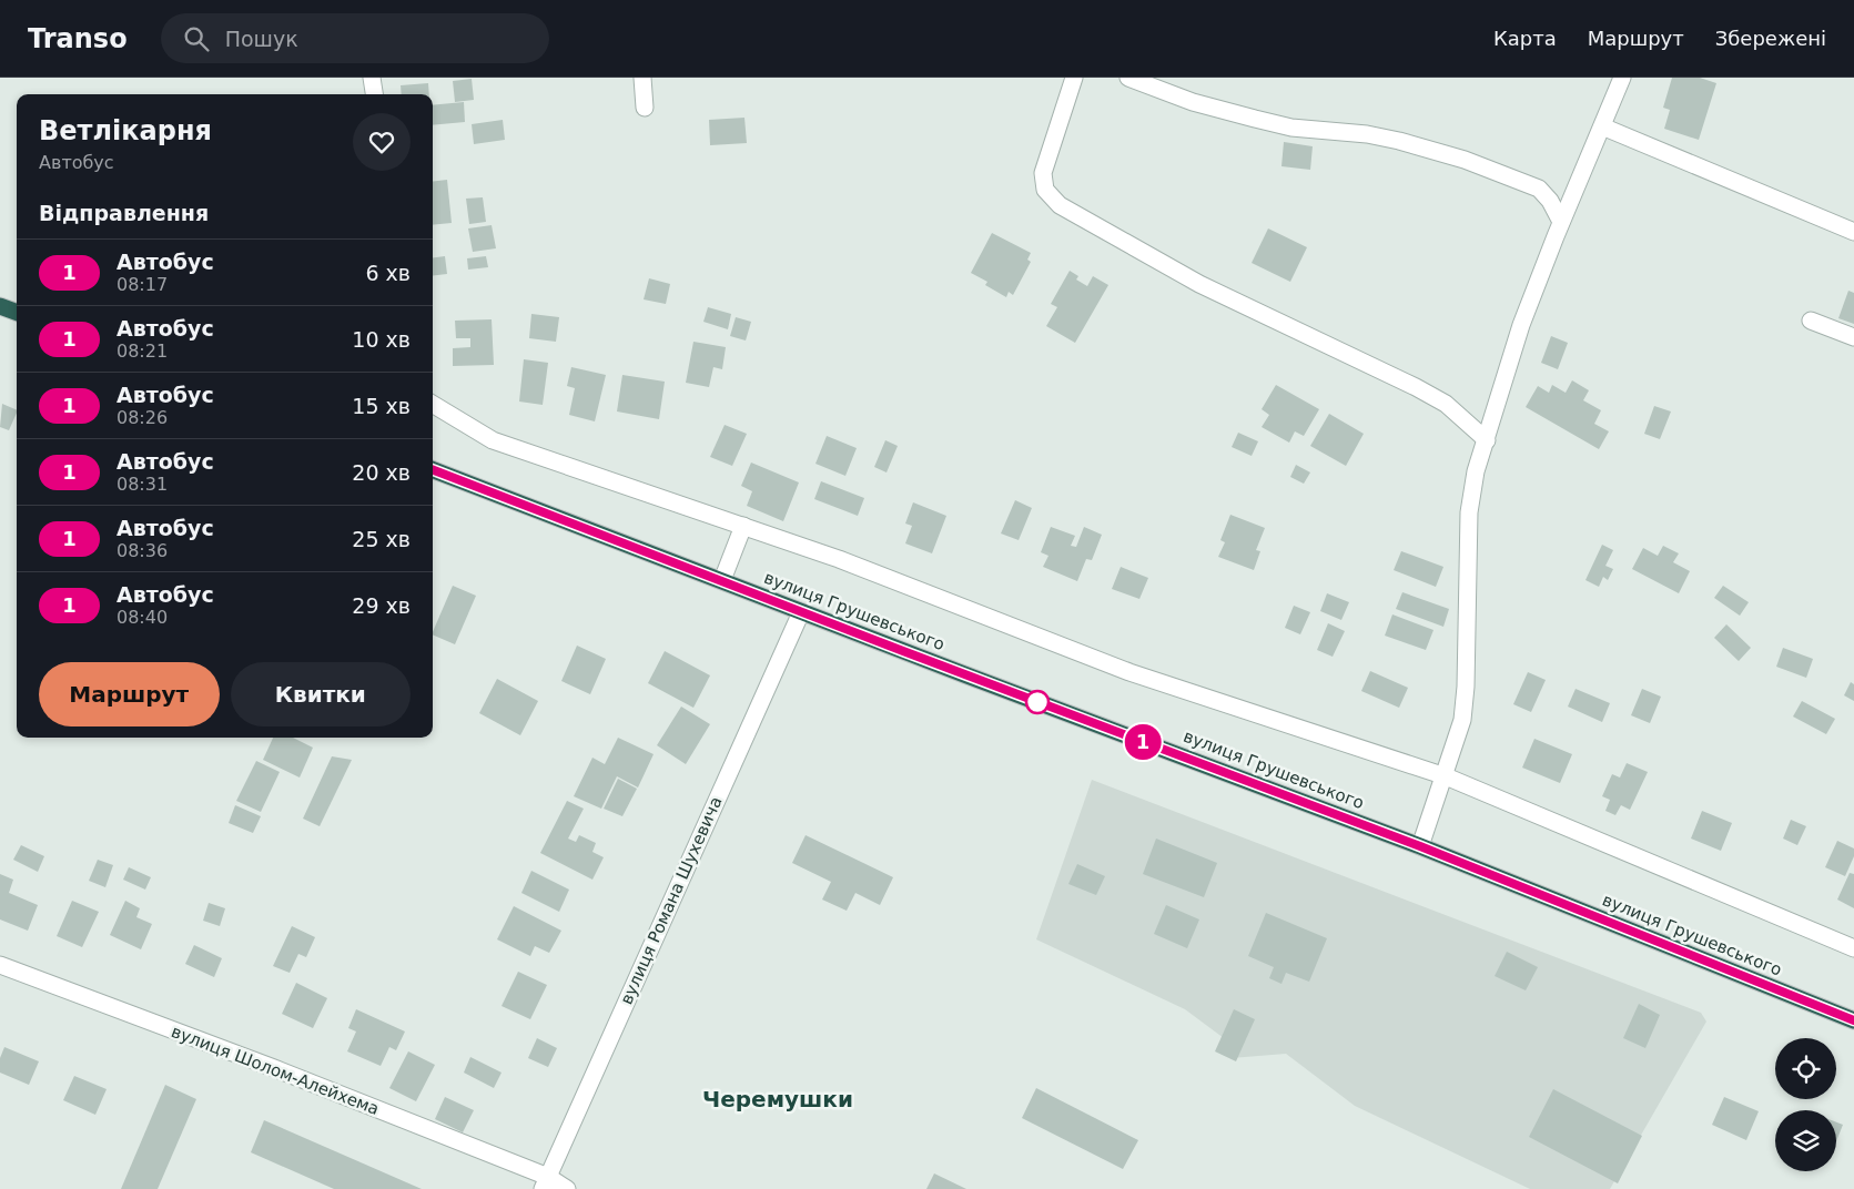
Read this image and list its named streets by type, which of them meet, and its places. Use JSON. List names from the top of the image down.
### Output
{
  "streets": {
    "highway": ["вулиця Грушевського"],
    "street": ["вулиця Романа Шухевича", "вулиця Шолом-Алейхема"]
  },
  "crossings": [
    ["вулиця Грушевського", "вулиця Романа Шухевича"],
    ["вулиця Романа Шухевича", "вулиця Шолом-Алейхема"]
  ],
  "districts": ["Черемушки"],
  "lines": ["bus line 1"],
  "page": {
    "header": "Transo",
    "search": "Пошук",
    "nav": ["Карта", "Маршрут", "Збережені"],
    "on_map": "1",
    "heading": [
      ["Ветлікарня", "Автобус"],
      "Відправлення"
    ],
    "list": [
      {
        "mark": "1",
        "name": "Автобус",
        "note": "08:17",
        "value": "6 хв"
      },
      {
        "mark": "1",
        "name": "Автобус",
        "note": "08:21",
        "value": "10 хв"
      },
      {
        "mark": "1",
        "name": "Автобус",
        "note": "08:26",
        "value": "15 хв"
      },
      {
        "mark": "1",
        "name": "Автобус",
        "note": "08:31",
        "value": "20 хв"
      },
      {
        "mark": "1",
        "name": "Автобус",
        "note": "08:36",
        "value": "25 хв"
      },
      {
        "mark": "1",
        "name": "Автобус",
        "note": "08:40",
        "value": "29 хв"
      }
    ],
    "buttons": ["Маршрут", "Квитки"]
  }
}
